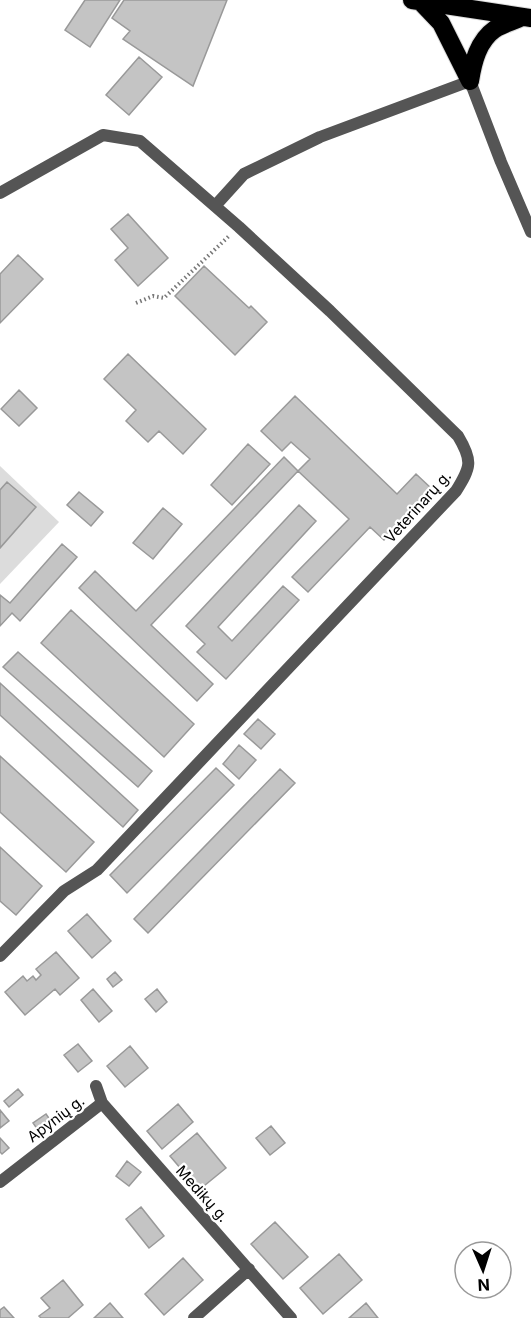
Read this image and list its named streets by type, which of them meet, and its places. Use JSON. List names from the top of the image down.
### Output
{
  "streets": {
    "street": ["Veterinarų g.", "Apynių g.", "Medikų g."]
  },
  "crossings": [
    ["Apynių g.", "Medikų g."]
  ],
  "north": "bottom"
}
